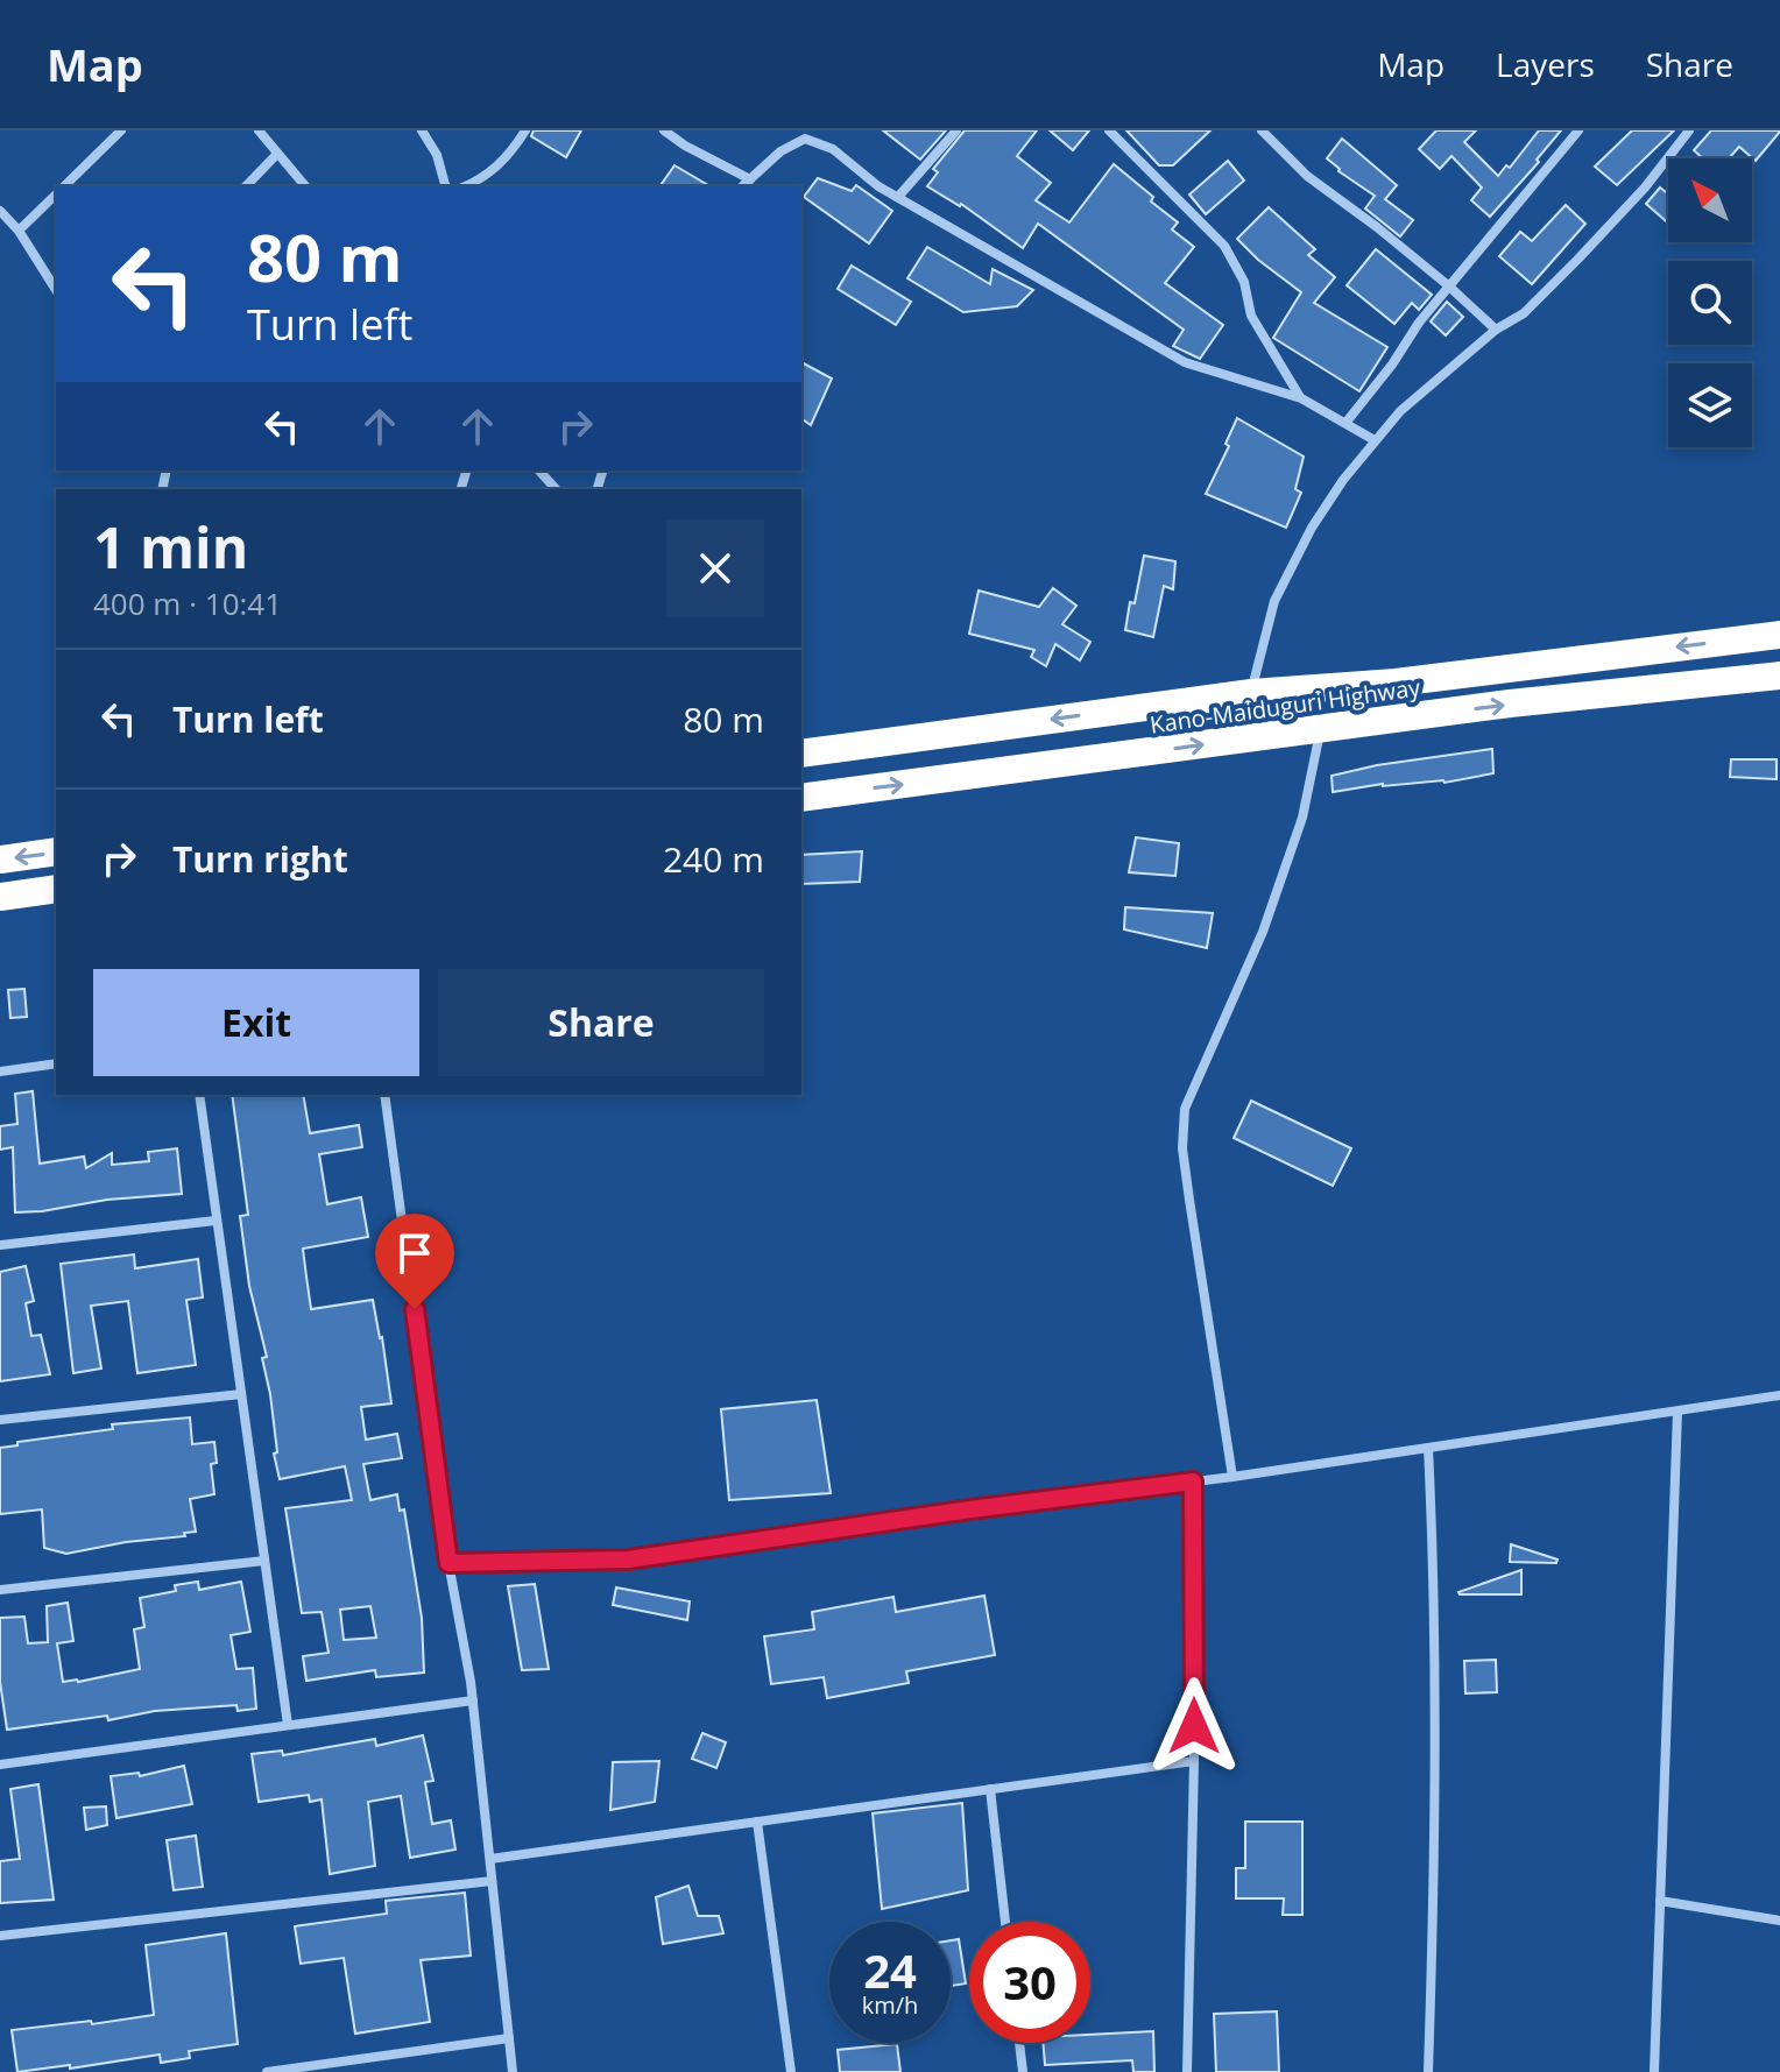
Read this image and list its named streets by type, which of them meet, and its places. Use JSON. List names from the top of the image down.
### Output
{
  "streets": {
    "highway": ["Kano-Maiduguri Highway"]
  },
  "north": "top left",
  "page": {
    "header": "Map",
    "nav": ["Map", "Layers", "Share"],
    "turn": ["80 m", "Turn left"],
    "heading": ["1 min", "400 m · 10:41"],
    "list": [
      {
        "name": "Turn left",
        "value": "80 m"
      },
      {
        "name": "Turn right",
        "value": "240 m"
      }
    ],
    "buttons": ["Exit", "Share"],
    "speed": "24 km/h",
    "limit": "30"
  }
}
